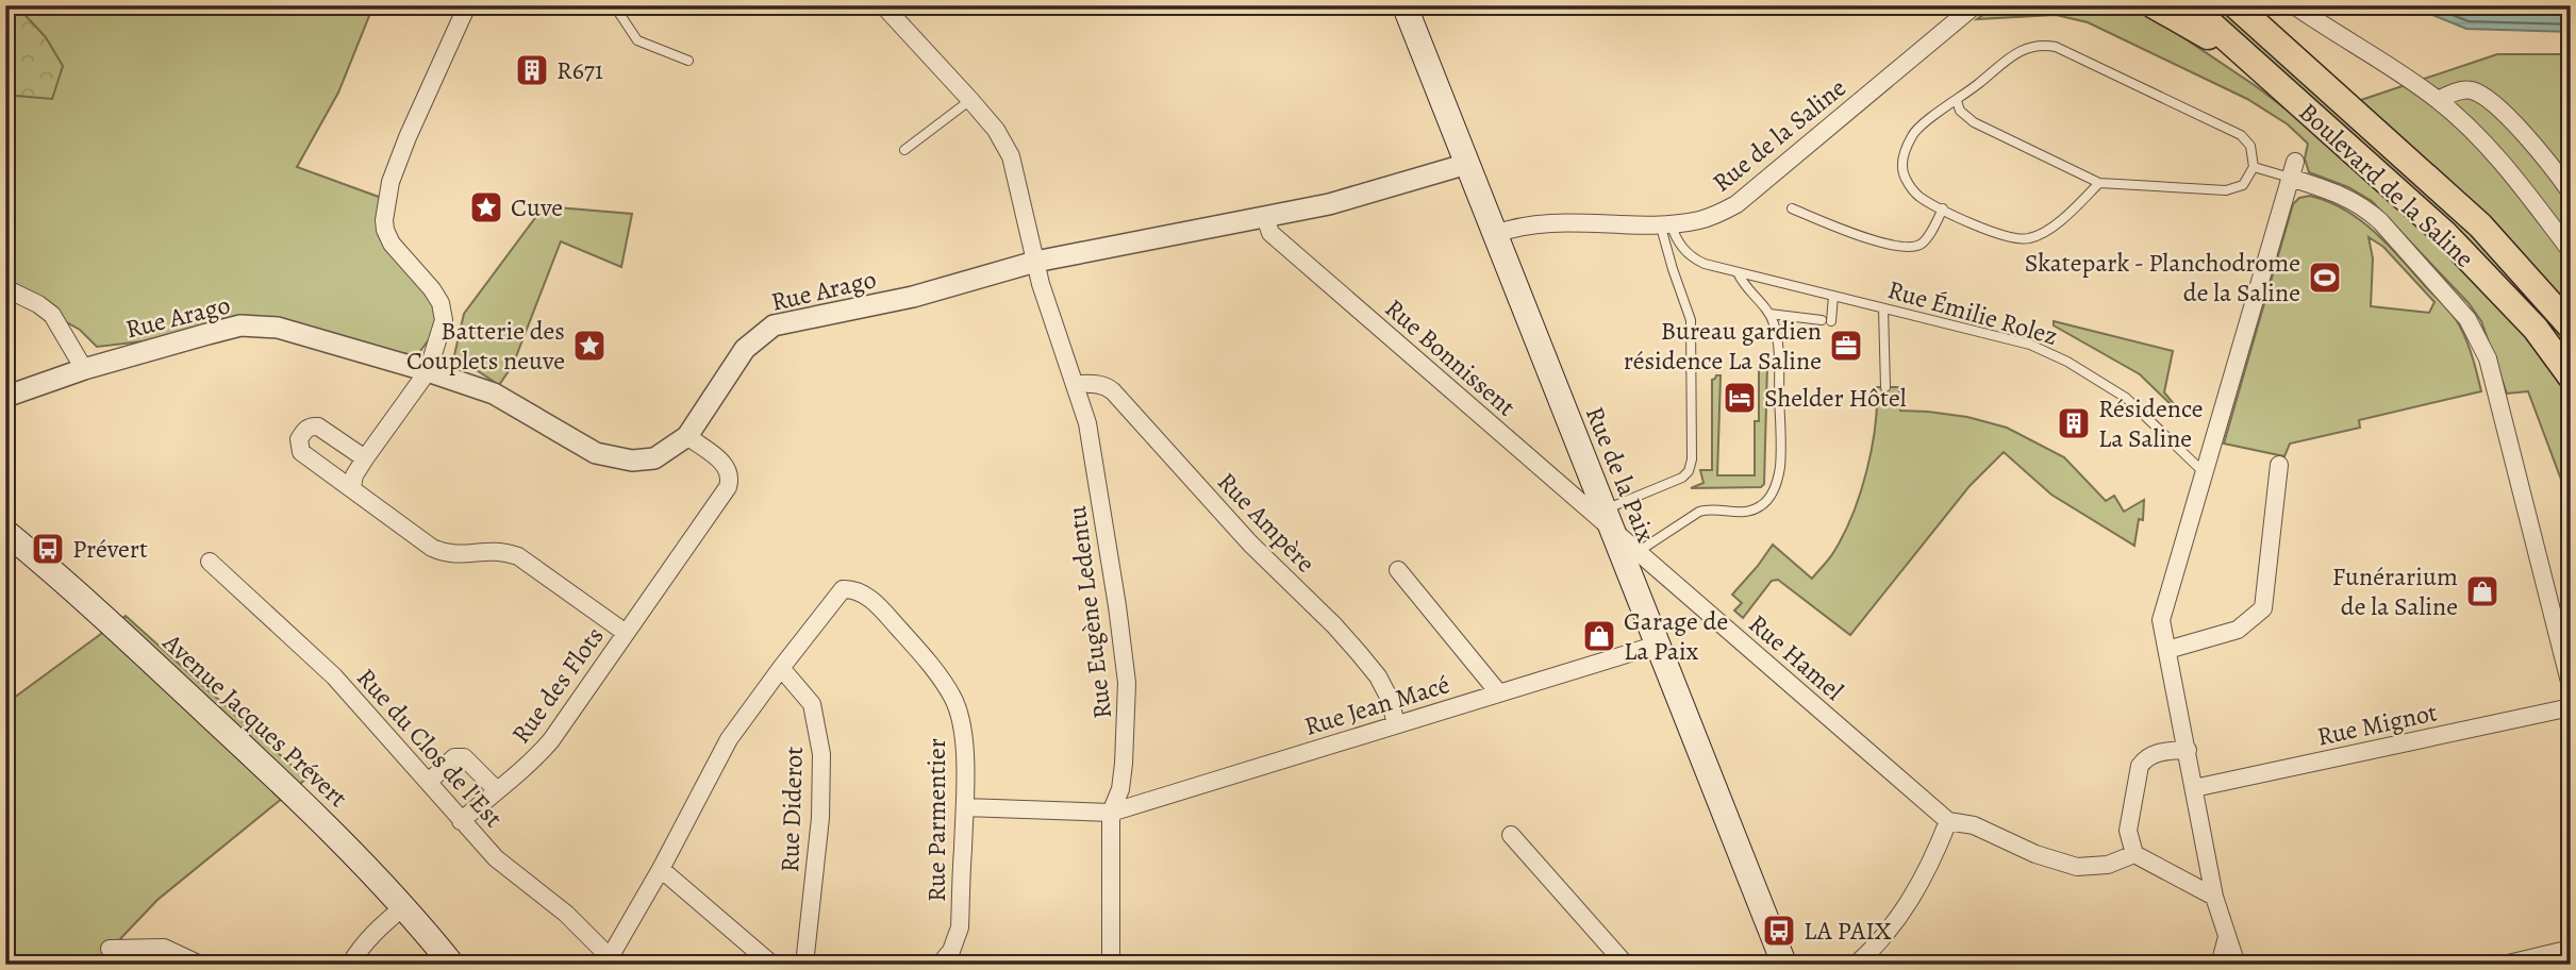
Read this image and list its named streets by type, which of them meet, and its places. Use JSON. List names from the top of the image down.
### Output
{
  "streets": {
    "main road": ["Boulevard de la Saline", "Rue de la Paix", "Avenue Jacques Prévert"],
    "street": [
      "Rue de la Saline",
      "Rue Arago",
      "Rue Bonnissent",
      "Rue Ampère",
      "Rue Eugène Ledentu",
      "Rue Hamel",
      "Rue des Flots",
      "Rue Jean Macé",
      "Rue Mignot",
      "Rue du Clos de l'Est",
      "Rue Diderot",
      "Rue Parmentier"
    ],
    "lane": ["Rue Émilie Rolez"]
  },
  "crossings": [
    ["Rue de la Saline", "Rue Émilie Rolez"],
    ["Rue de la Saline", "Rue de la Paix"],
    ["Rue Arago", "Rue Bonnissent"],
    ["Rue Arago", "Rue de la Paix"],
    ["Rue Arago", "Rue Eugène Ledentu"],
    ["Rue Arago", "Rue des Flots"],
    ["Rue Bonnissent", "Rue de la Paix"],
    ["Rue Bonnissent", "Rue Hamel"],
    ["Rue de la Paix", "Rue Hamel"],
    ["Rue de la Paix", "Rue Jean Macé"],
    ["Rue Ampère", "Rue Eugène Ledentu"],
    ["Rue Ampère", "Rue Jean Macé"],
    ["Rue Eugène Ledentu", "Rue Jean Macé"],
    ["Rue des Flots", "Rue du Clos de l'Est"],
    ["Rue Jean Macé", "Rue Parmentier"],
    ["Rue Diderot", "Rue Parmentier"]
  ],
  "places": {
    "building": ["R671", "Résidence La Saline"],
    "place": ["Cuve", "Batterie des Couplets neuve"],
    "sports": ["Skatepark - Planchodrome de la Saline"],
    "office": ["Bureau gardien résidence La Saline"],
    "hotel": ["Shelder Hôtel"],
    "bus stop": ["Prévert", "LA PAIX"],
    "shop": ["Funérarium de la Saline", "Garage de La Paix"]
  }
}
